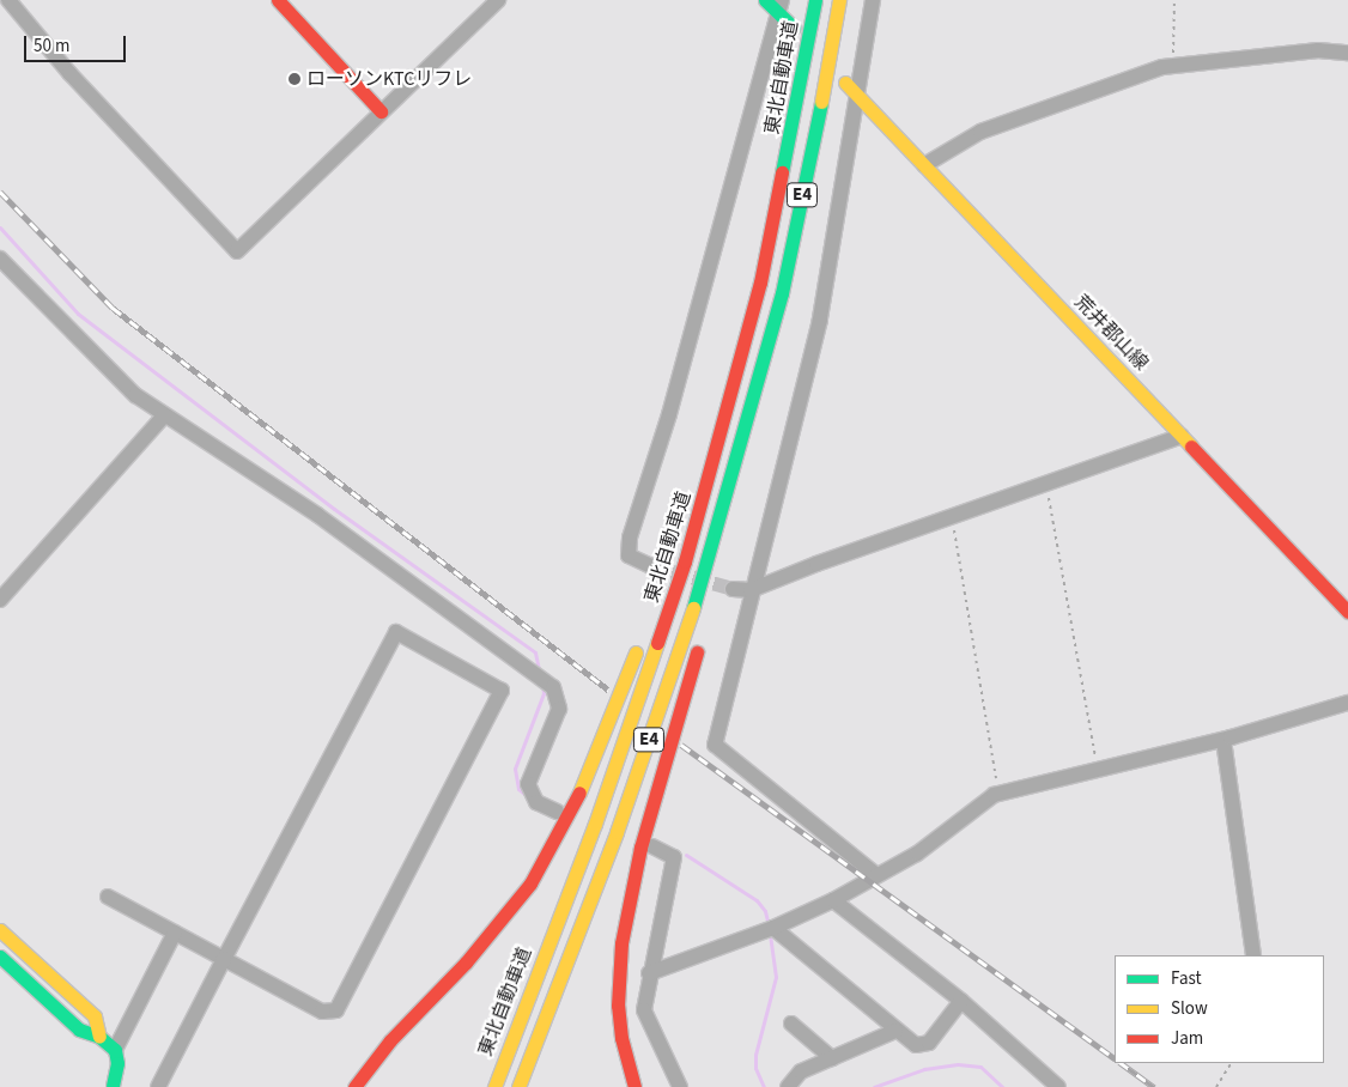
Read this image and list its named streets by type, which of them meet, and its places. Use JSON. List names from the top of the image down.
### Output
{
  "streets": {
    "main road": ["東北自動車道", "E4", "荒井郡山線"]
  },
  "places": ["ローソンKTCリフレ"],
  "legend": ["Fast", "Slow", "Jam"],
  "scale_bar": "50 m"
}
